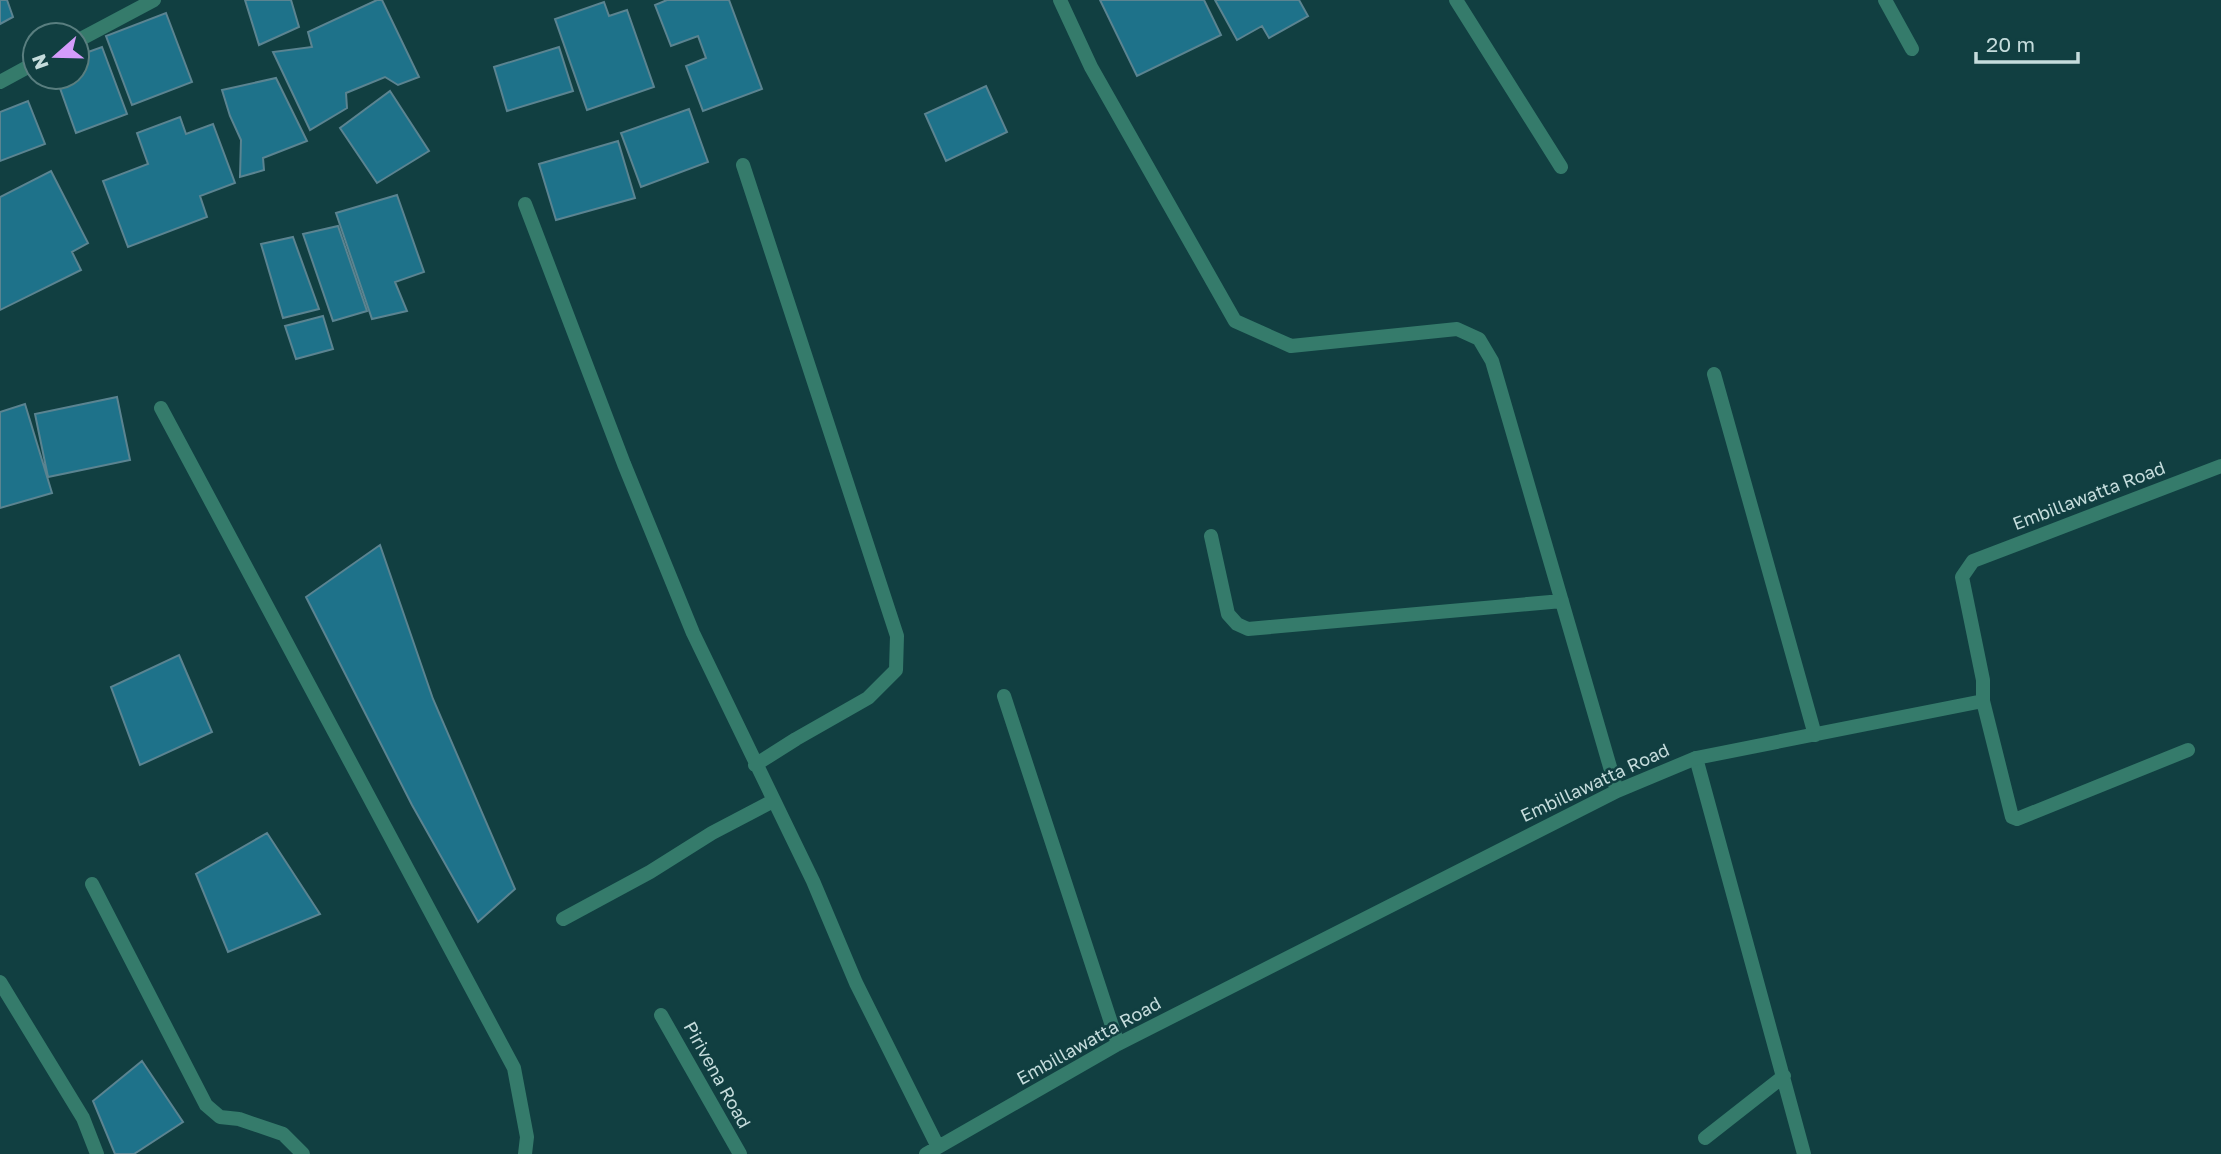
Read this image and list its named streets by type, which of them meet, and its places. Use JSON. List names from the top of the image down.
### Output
{
  "streets": {
    "street": ["Embillawatta Road", "Pirivena Road"]
  },
  "scale_bar": "20 m",
  "north": "left"
}
